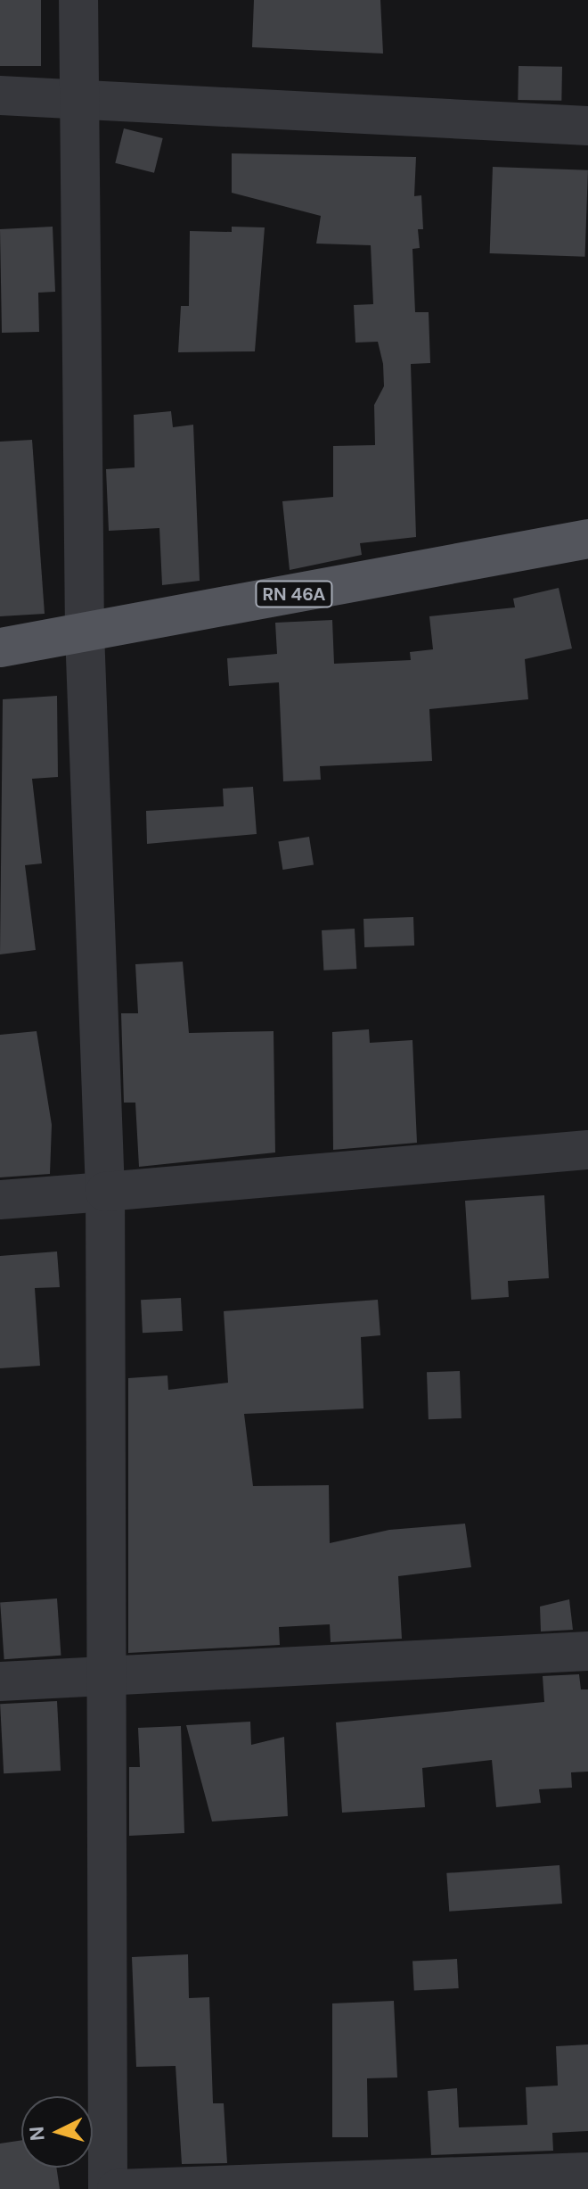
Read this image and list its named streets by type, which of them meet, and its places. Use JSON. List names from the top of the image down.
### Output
{
  "streets": {
    "main road": ["RN 46A"]
  },
  "north": "left"
}
